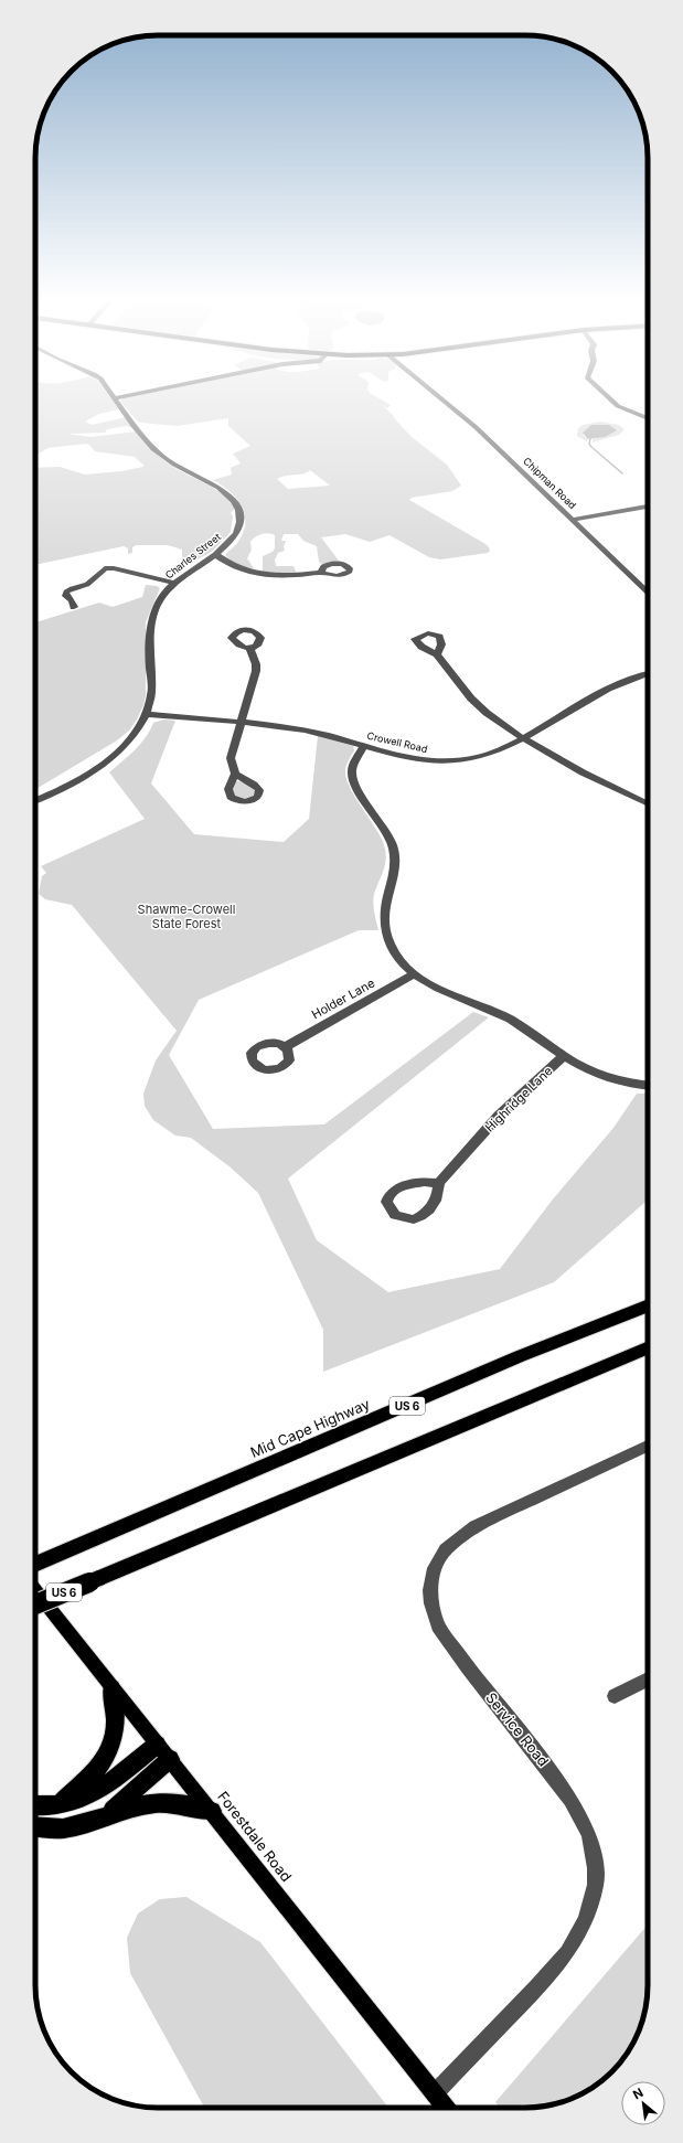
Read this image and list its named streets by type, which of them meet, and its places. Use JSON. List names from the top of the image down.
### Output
{
  "streets": {
    "highway": ["US 6", "Mid Cape Highway"],
    "main road": ["Forestdale Road"],
    "street": [
      "Chipman Road",
      "Charles Street",
      "Crowell Road",
      "Holder Lane",
      "Highridge Lane",
      "Service Road"
    ]
  },
  "crossings": [
    ["Charles Street", "Crowell Road"],
    ["Service Road", "Forestdale Road"]
  ],
  "parks": ["Shawme-Crowell State Forest"],
  "north": "top left"
}
